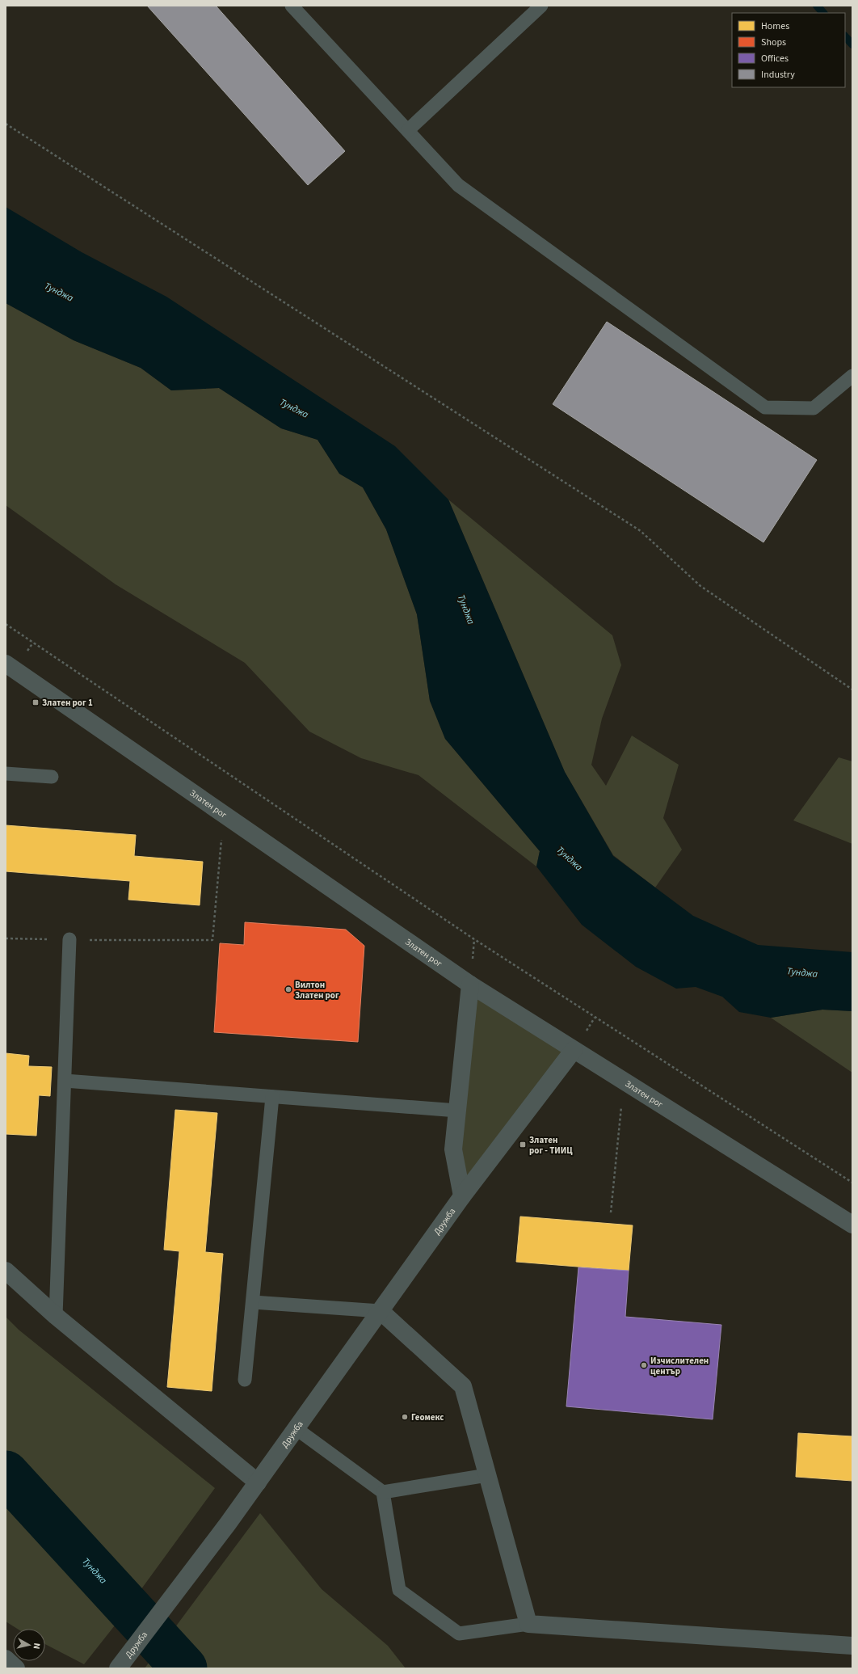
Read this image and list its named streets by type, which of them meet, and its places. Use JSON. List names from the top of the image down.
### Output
{
  "streets": {
    "street": ["Златен рог", "Дружба"]
  },
  "crossings": [
    ["Златен рог", "Дружба"]
  ],
  "water": ["Тунджа"],
  "places": {
    "transit": ["Златен рог 1", "Златен рог - ТИИЦ"],
    "other": ["Вилтон Златен рог", "Изчислителен център", "Геомекс"]
  },
  "legend": [
    "Homes",
    "Shops",
    "Offices",
    "Industry"
  ],
  "north": "right"
}
